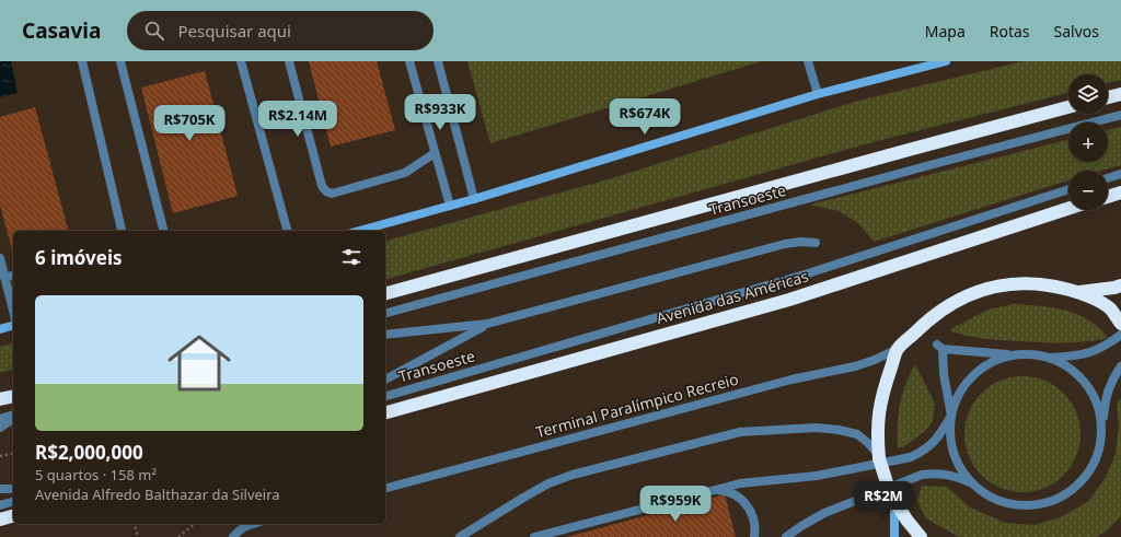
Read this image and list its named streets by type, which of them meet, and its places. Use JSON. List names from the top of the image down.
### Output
{
  "streets": {
    "highway": ["Avenida das Américas"],
    "street": ["Transoeste", "Terminal Paralímpico Recreio"]
  },
  "page": {
    "header": "Casavia",
    "search": "Pesquisar aqui",
    "nav": ["Mapa", "Rotas", "Salvos"],
    "map_buttons": ["+", "−"],
    "price": [
      "R$933K",
      "R$674K",
      "R$2.14M",
      "R$705K",
      "R$2M",
      "R$959K"
    ],
    "heading": "6 imóveis",
    "list": [
      {
        "name": "R$2,000,000",
        "note": "5 quartos · 158 m² · Avenida Alfredo Balthazar da Silveira"
      }
    ]
  }
}
